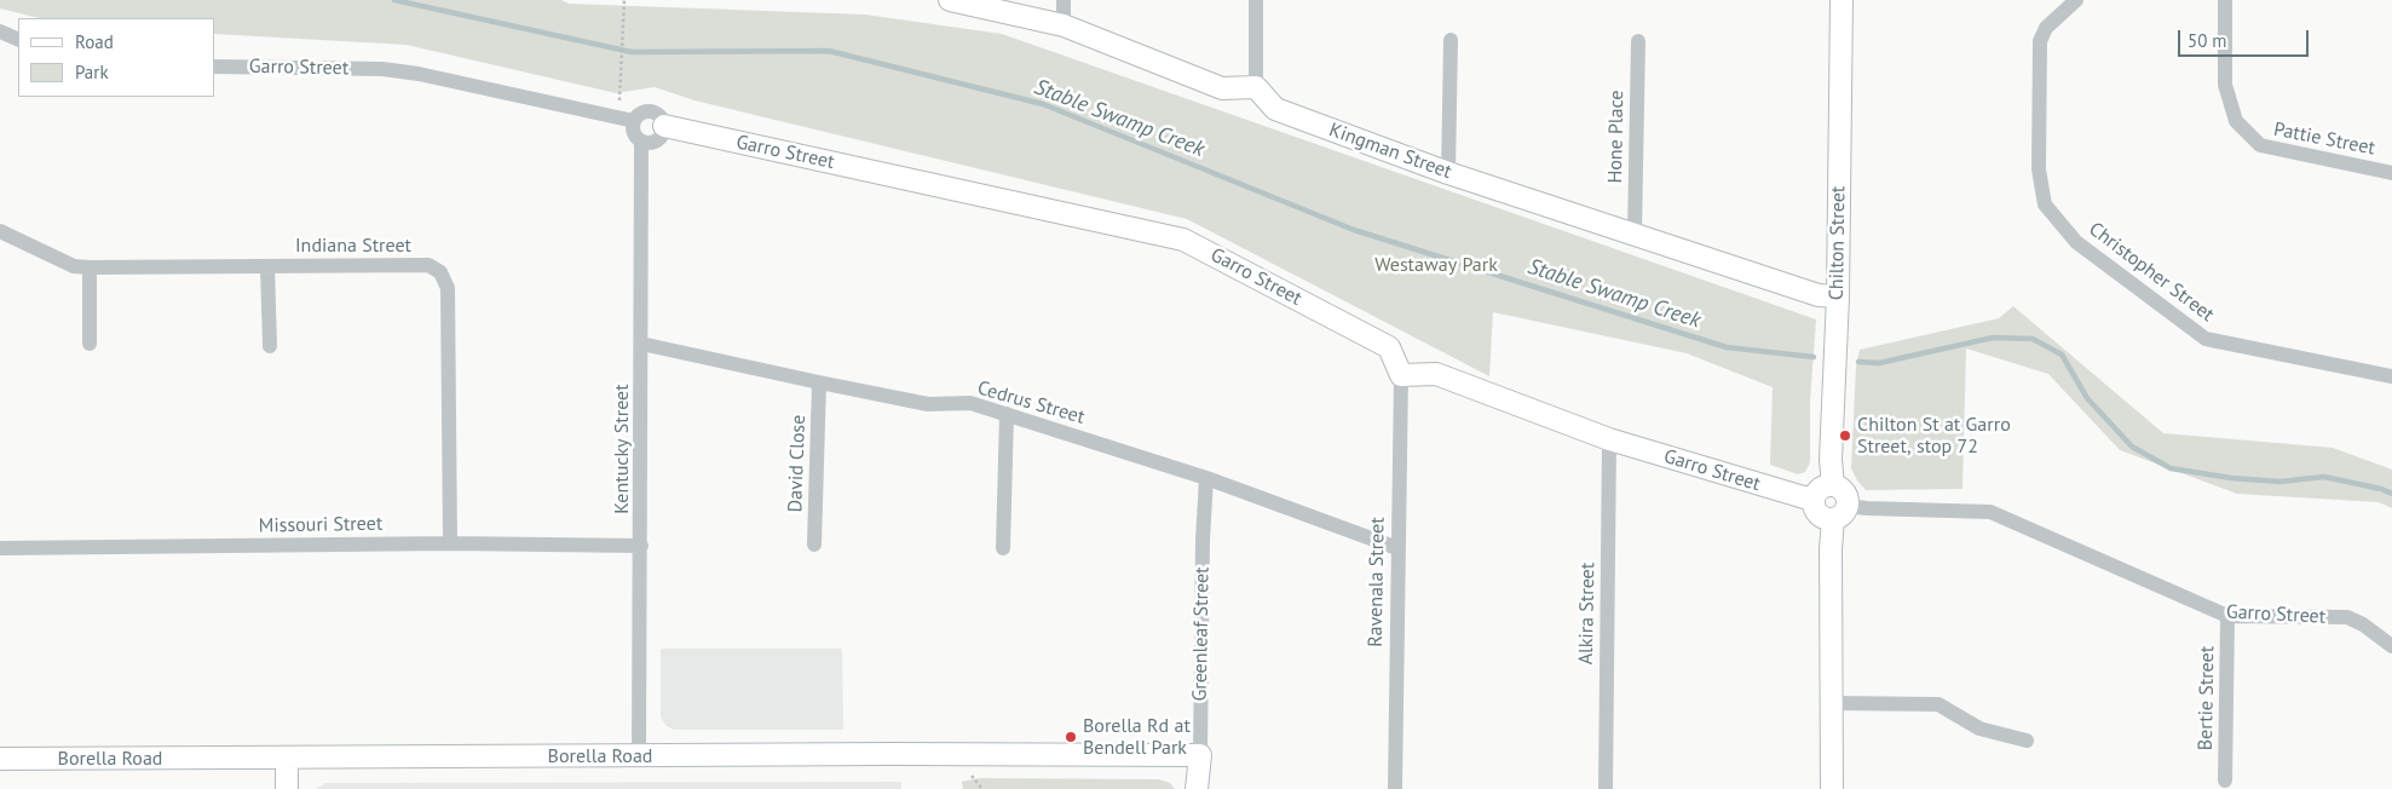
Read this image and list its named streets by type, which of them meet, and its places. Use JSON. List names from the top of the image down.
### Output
{
  "streets": {
    "street": [
      "Garro Street",
      "Hone Place",
      "Pattie Street",
      "Kingman Street",
      "Chilton Street",
      "Indiana Street",
      "Christopher Street",
      "Cedrus Street",
      "Kentucky Street",
      "David Close",
      "Missouri Street",
      "Ravenala Street",
      "Alkira Street",
      "Greenleaf Street",
      "Bertie Street",
      "Borella Road"
    ]
  },
  "crossings": [
    ["Garro Street", "Chilton Street"],
    ["Garro Street", "Kentucky Street"],
    ["Garro Street", "Ravenala Street"],
    ["Garro Street", "Alkira Street"],
    ["Garro Street", "Bertie Street"],
    ["Hone Place", "Kingman Street"],
    ["Kingman Street", "Chilton Street"],
    ["Indiana Street", "Missouri Street"],
    ["Cedrus Street", "Kentucky Street"],
    ["Cedrus Street", "David Close"],
    ["Cedrus Street", "Ravenala Street"],
    ["Cedrus Street", "Greenleaf Street"],
    ["Kentucky Street", "Missouri Street"],
    ["Kentucky Street", "Borella Road"],
    ["Greenleaf Street", "Borella Road"]
  ],
  "water": ["Stable Swamp Creek"],
  "parks": ["Westaway Park"],
  "places": ["Chilton St at Garro Street, stop 72", "Borella Rd at Bendell Park"],
  "legend": ["Road", "Park"],
  "scale_bar": "50 m"
}
